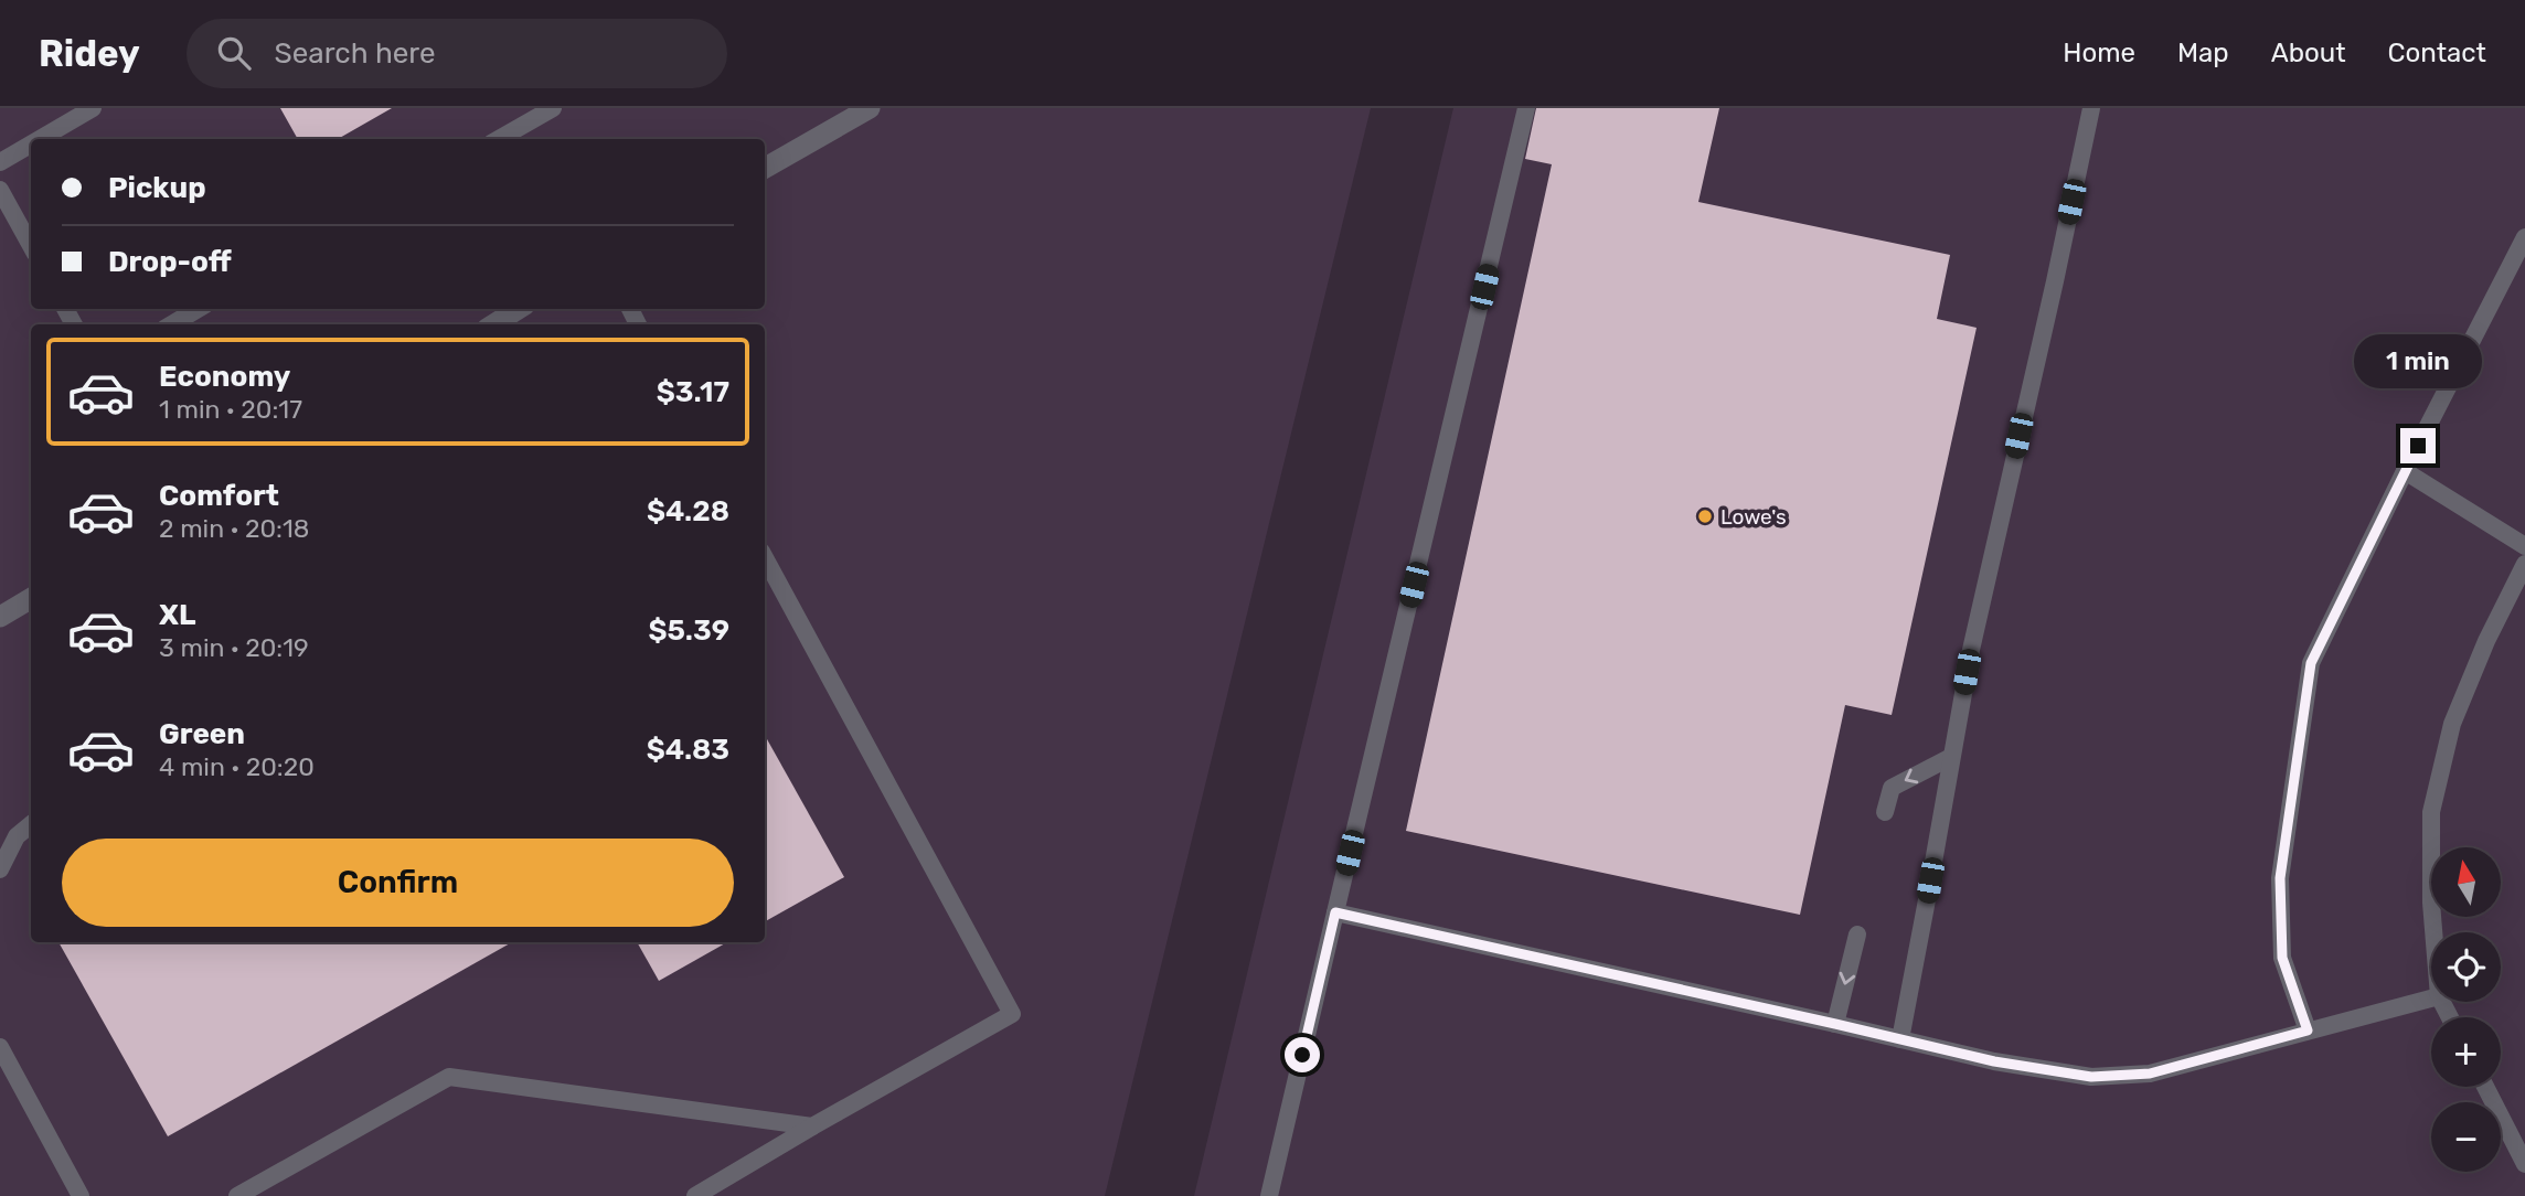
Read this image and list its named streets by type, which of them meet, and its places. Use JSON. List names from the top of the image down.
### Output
{
  "places": ["Lowe's"],
  "north": "top",
  "page": {
    "header": "Ridey",
    "search": "Search here",
    "nav": [
      "Home",
      "Map",
      "About",
      "Contact"
    ],
    "banner": ["Pickup", "Drop-off"],
    "bubble": "1 min",
    "list": [
      {
        "name": "Economy",
        "note": "1 min · 20:17",
        "value": "$3.17"
      },
      {
        "name": "Comfort",
        "note": "2 min · 20:18",
        "value": "$4.28"
      },
      {
        "name": "XL",
        "note": "3 min · 20:19",
        "value": "$5.39"
      },
      {
        "name": "Green",
        "note": "4 min · 20:20",
        "value": "$4.83"
      }
    ],
    "buttons": "Confirm",
    "map_buttons": ["+", "−"]
  }
}
